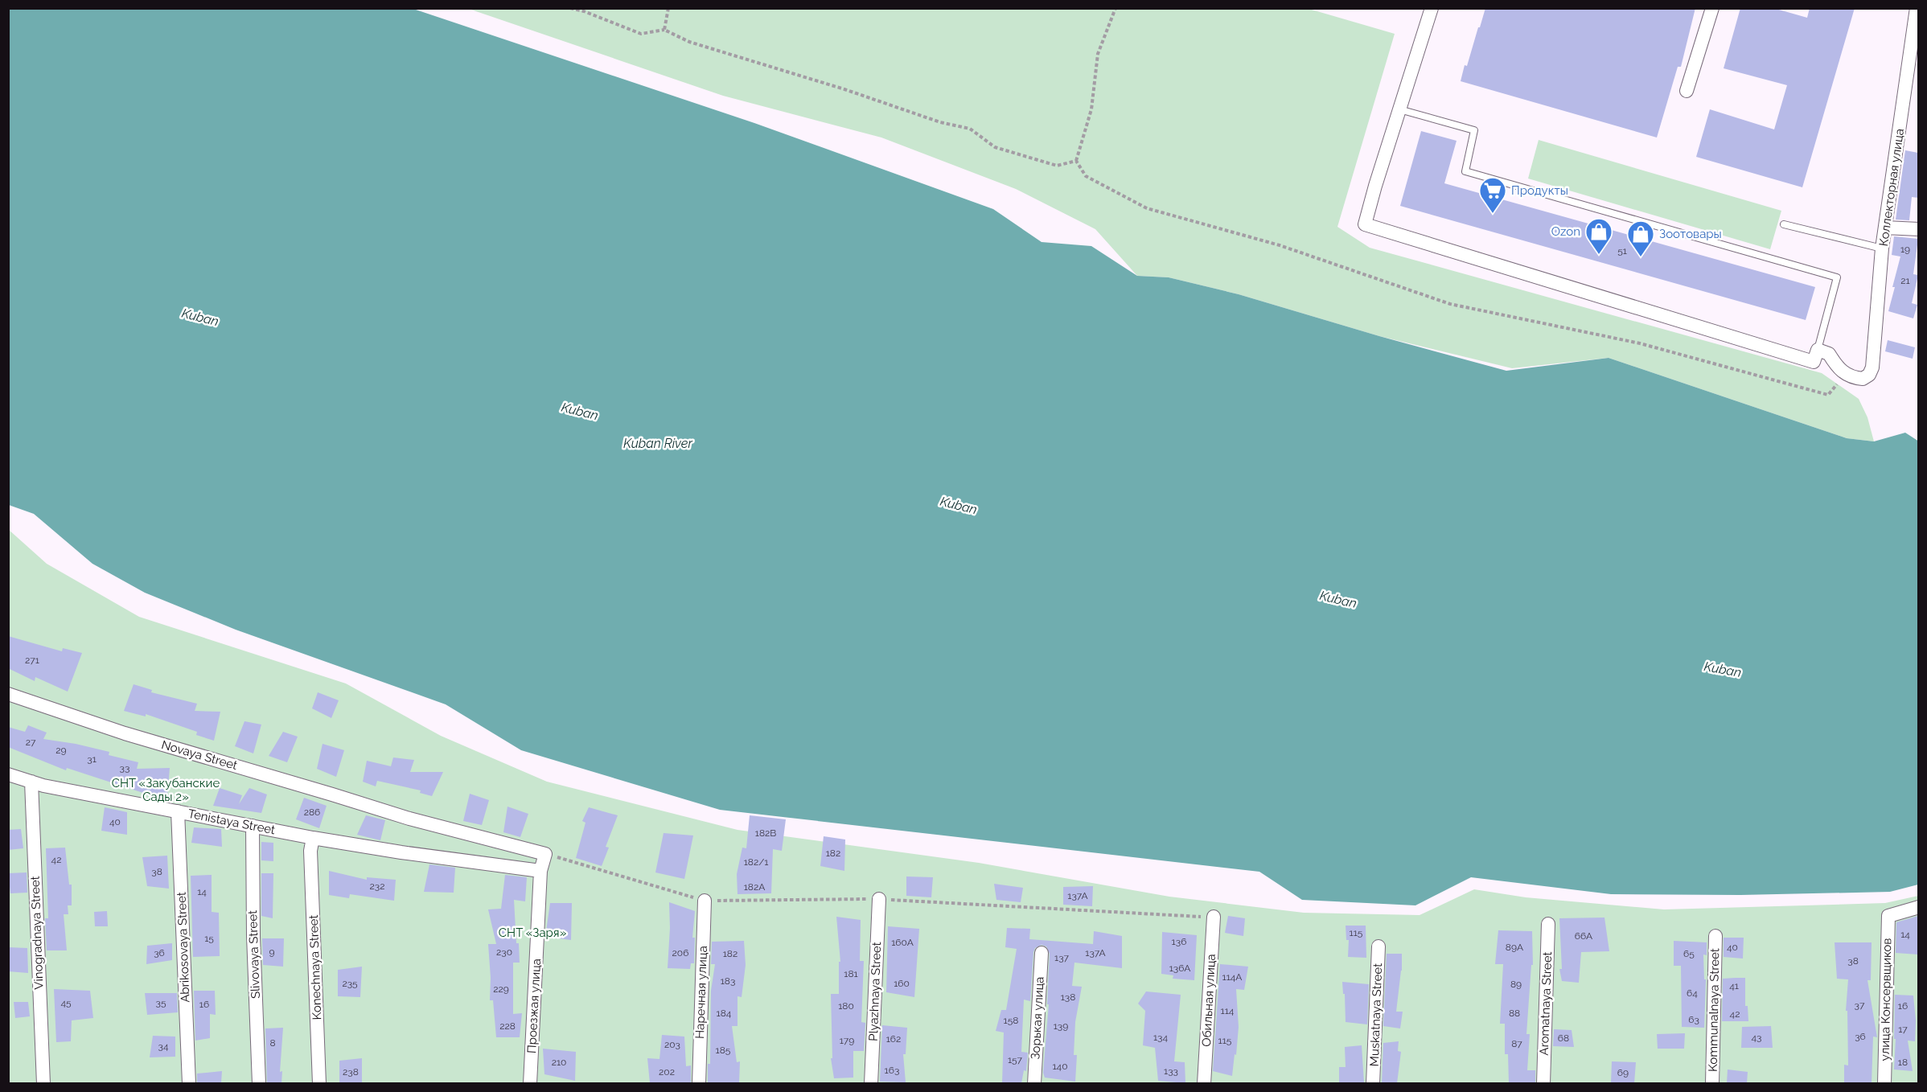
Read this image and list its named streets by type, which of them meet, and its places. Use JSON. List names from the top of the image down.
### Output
{
  "streets": {
    "street": [
      "Коллекторная улица",
      "Novaya Street",
      "Tenistaya Street",
      "Vinogradnaya Street",
      "Abrikosovaya Street",
      "Slivovaya Street",
      "Konechnaya Street",
      "Plyazhnaya Street",
      "Наречная улица",
      "улица Консервщиков",
      "Обильная улица",
      "Aromatnaya Street",
      "Проезжая улица",
      "Kommunalnaya Street",
      "Muskatnaya Street",
      "Зорькая улица"
    ]
  },
  "crossings": [
    ["Novaya Street", "Проезжая улица"],
    ["Tenistaya Street", "Vinogradnaya Street"],
    ["Tenistaya Street", "Abrikosovaya Street"],
    ["Tenistaya Street", "Slivovaya Street"],
    ["Tenistaya Street", "Konechnaya Street"],
    ["Tenistaya Street", "Проезжая улица"]
  ],
  "water": ["Kuban", "Kuban River"],
  "parks": ["СНТ «Закубанские Сады 2»", "СНТ «Заря»"],
  "places": {
    "supermarket": ["Продукты"],
    "shop": ["Ozon", "Зоотовары"]
  },
  "house_numbers": [
    "19",
    "51",
    "21",
    "271",
    "27",
    "29",
    "31",
    "33",
    "286",
    "40",
    "182В",
    "182",
    "42",
    "182/1",
    "38",
    "232",
    "182А",
    "14",
    "137А",
    "115",
    "14",
    "66А",
    "15",
    "136",
    "160А",
    "89А",
    "40",
    "9",
    "230",
    "36",
    "206",
    "137А",
    "182",
    "65",
    "137",
    "38",
    "136А",
    "181",
    "114А",
    "183",
    "235",
    "160",
    "89",
    "41",
    "229",
    "64",
    "138",
    "45",
    "35",
    "16",
    "37",
    "180",
    "16",
    "114",
    "184",
    "88",
    "42",
    "63",
    "158",
    "228",
    "139",
    "17",
    "36",
    "134",
    "43",
    "68",
    "162",
    "179",
    "115",
    "8",
    "87",
    "203",
    "34",
    "185",
    "157",
    "210",
    "18",
    "140",
    "163",
    "133",
    "238",
    "202",
    "69"
  ]
}
